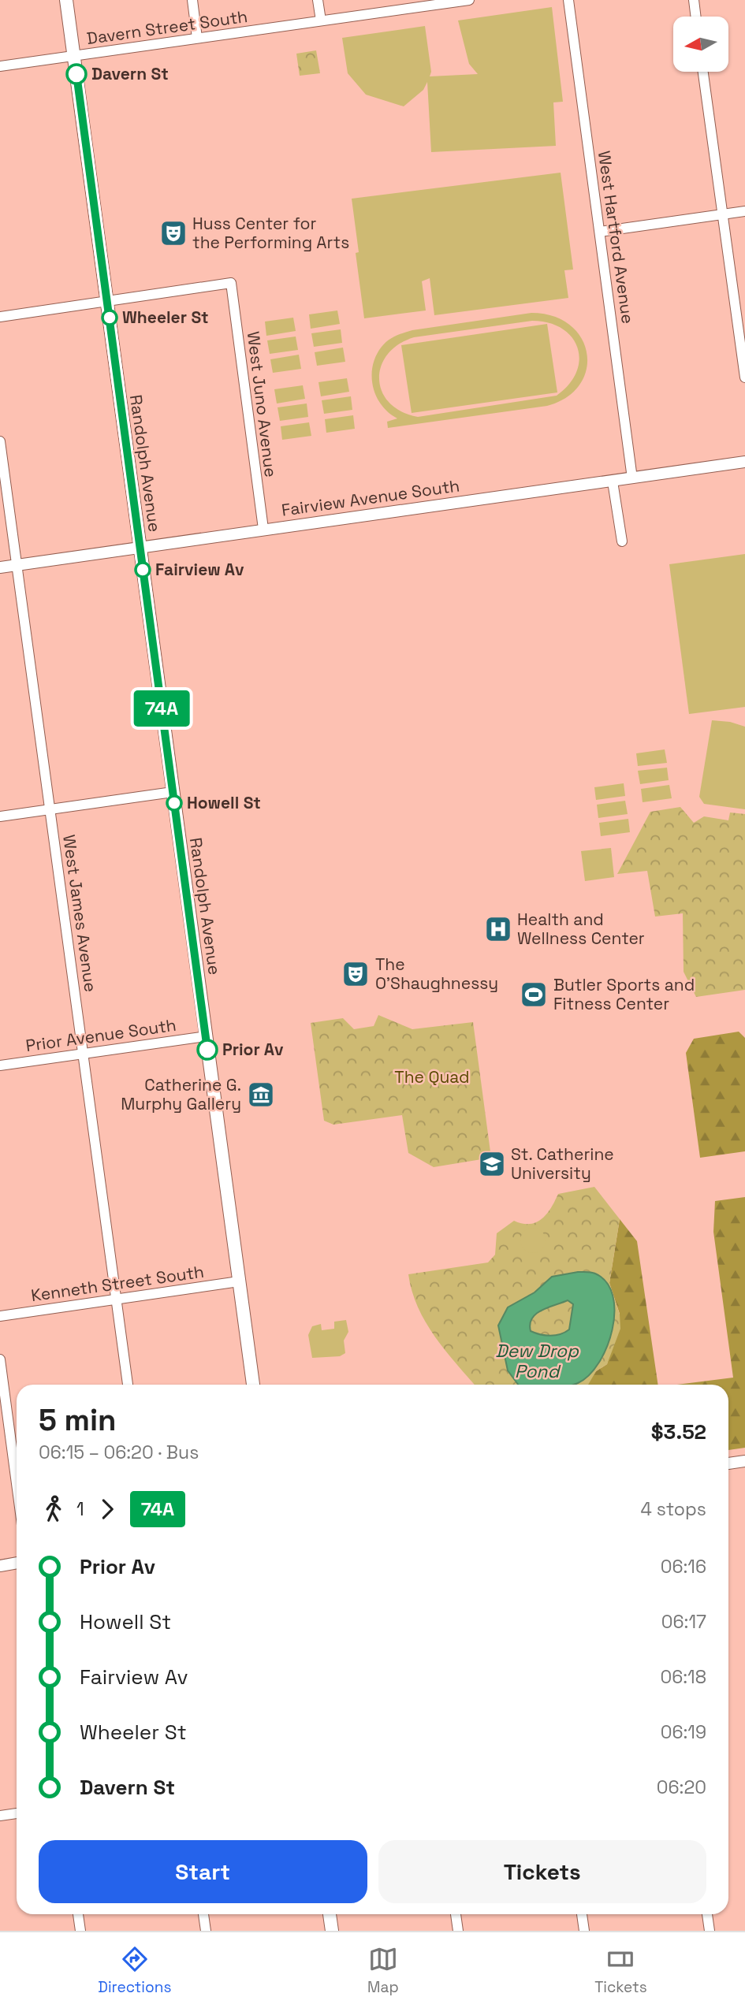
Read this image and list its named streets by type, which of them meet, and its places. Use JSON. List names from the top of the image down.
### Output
{
  "streets": {
    "main road": ["Randolph Avenue"],
    "street": [
      "Davern Street South",
      "West Hartford Avenue",
      "West Juno Avenue",
      "Fairview Avenue South",
      "West James Avenue",
      "Prior Avenue South",
      "Kenneth Street South"
    ]
  },
  "crossings": [
    ["Davern Street South", "Randolph Avenue"],
    ["West Hartford Avenue", "Fairview Avenue South"],
    ["West Juno Avenue", "Randolph Avenue"],
    ["West Juno Avenue", "Fairview Avenue South"],
    ["Randolph Avenue", "Fairview Avenue South"],
    ["Randolph Avenue", "Prior Avenue South"],
    ["Randolph Avenue", "Kenneth Street South"],
    ["Fairview Avenue South", "West James Avenue"],
    ["West James Avenue", "Prior Avenue South"],
    ["West James Avenue", "Kenneth Street South"]
  ],
  "water": ["Dew Drop Pond"],
  "parks": ["The Quad"],
  "places": {
    "other": [
      "Davern St",
      "Wheeler St",
      "Fairview Av",
      "Howell St",
      "Prior Av"
    ],
    "theatre": ["Huss Center for the Performing Arts", "The O'Shaughnessy"],
    "hospital": ["Health and Wellness Center"],
    "sports": ["Butler Sports and Fitness Center"],
    "museum": ["Catherine G. Murphy Gallery"],
    "school or university": ["St. Catherine University"]
  },
  "lines": ["bus line 74A"],
  "north": "left",
  "page": {
    "on_map": "74A",
    "heading": ["5 min", "06:15 – 06:20 · Bus", "$3.52"],
    "legs": ["1", "74A", "4 stops"],
    "list": [
      {
        "name": "Prior Av",
        "value": "06:16"
      },
      {
        "name": "Howell St",
        "value": "06:17"
      },
      {
        "name": "Fairview Av",
        "value": "06:18"
      },
      {
        "name": "Wheeler St",
        "value": "06:19"
      },
      {
        "name": "Davern St",
        "value": "06:20"
      }
    ],
    "buttons": ["Start", "Tickets"],
    "tabs": ["Directions", "Map", "Tickets"]
  }
}
